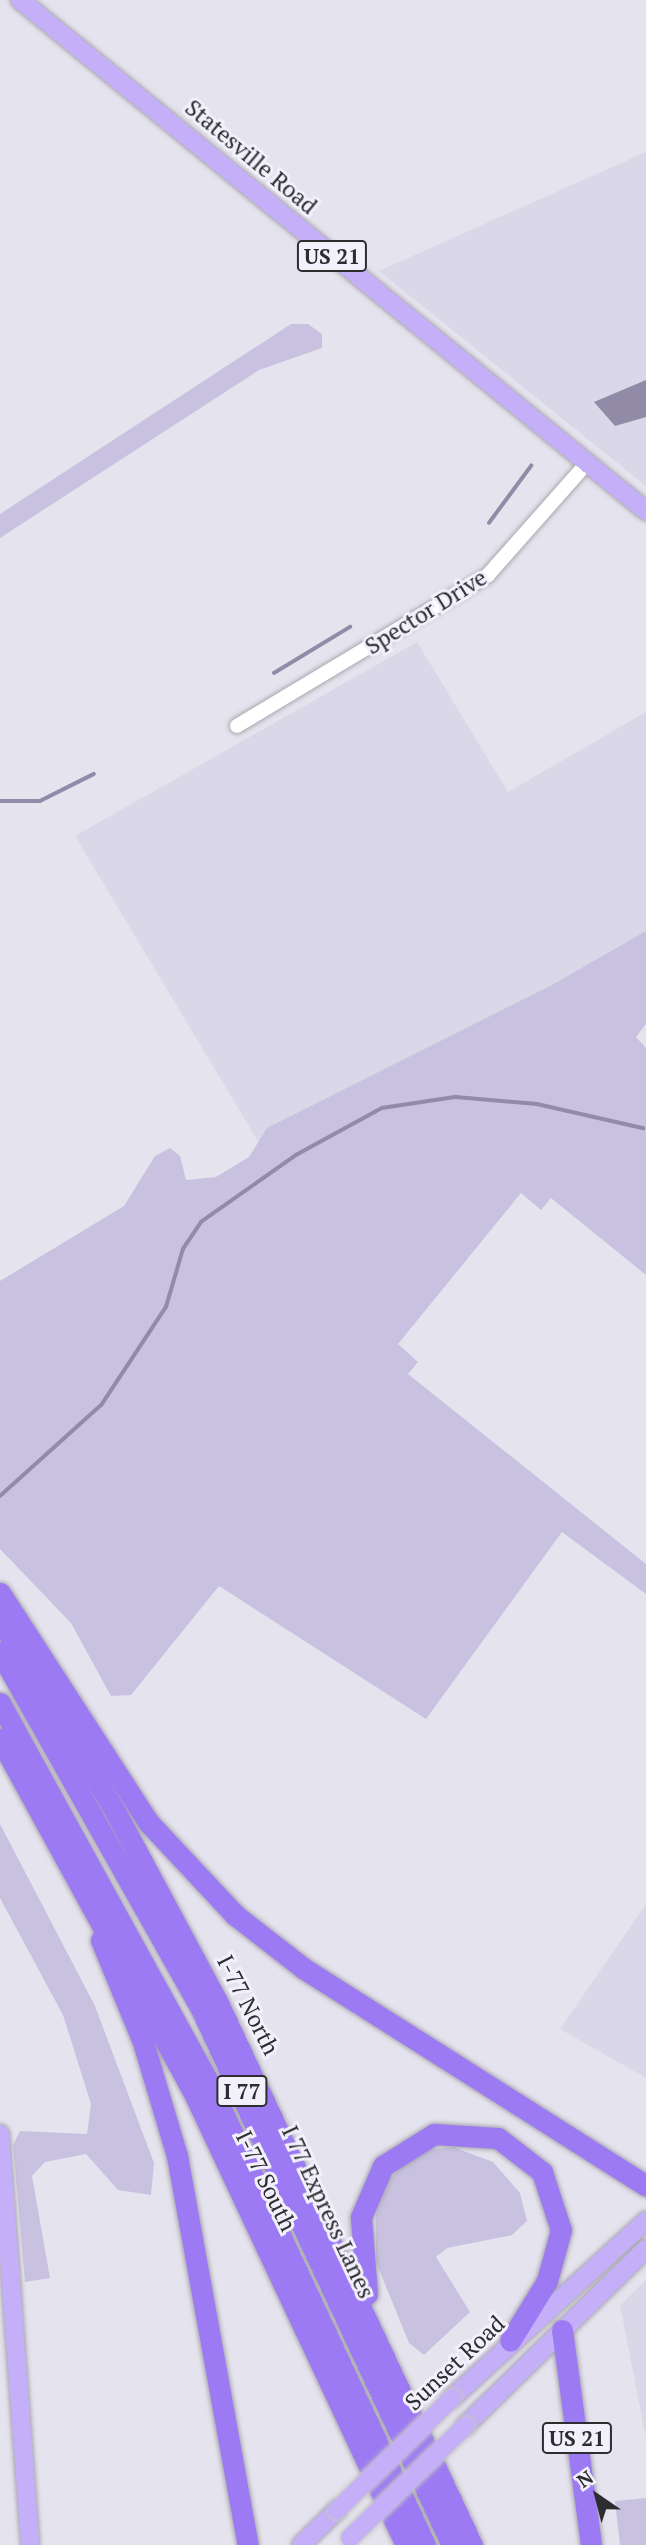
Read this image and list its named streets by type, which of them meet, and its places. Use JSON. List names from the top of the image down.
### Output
{
  "streets": {
    "highway": [
      "US 21",
      "I-77 North",
      "I 77",
      "I-77 South",
      "I 77 Express Lanes"
    ],
    "main road": ["Statesville Road", "Sunset Road"],
    "street": ["Spector Drive"]
  },
  "crossings": [
    ["Statesville Road", "Spector Drive"]
  ],
  "north": "top left"
}
